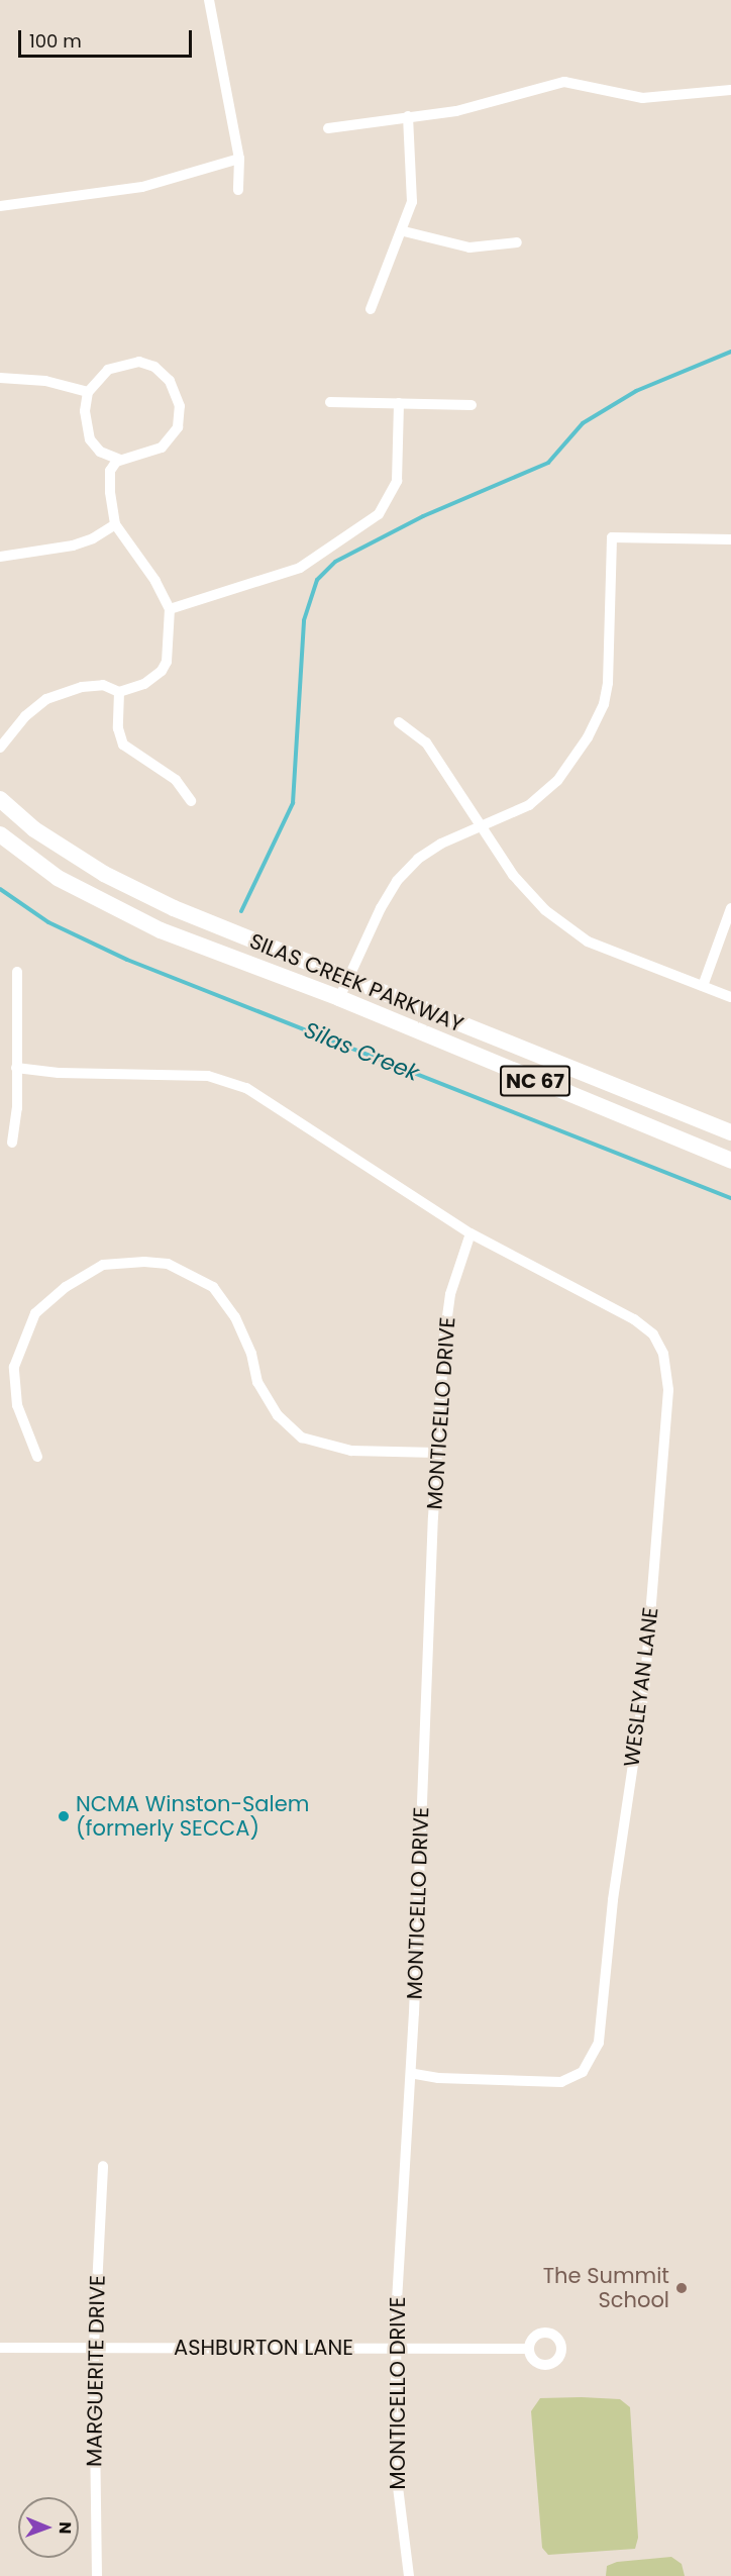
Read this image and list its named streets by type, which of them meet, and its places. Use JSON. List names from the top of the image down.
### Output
{
  "streets": {
    "main road": ["SILAS CREEK PARKWAY", "NC 67"],
    "street": [
      "MONTICELLO DRIVE",
      "WESLEYAN LANE",
      "ASHBURTON LANE",
      "MARGUERITE DRIVE"
    ]
  },
  "crossings": [
    ["MONTICELLO DRIVE", "WESLEYAN LANE"],
    ["MONTICELLO DRIVE", "ASHBURTON LANE"],
    ["ASHBURTON LANE", "MARGUERITE DRIVE"]
  ],
  "water": ["Silas Creek"],
  "places": ["NCMA Winston-Salem (formerly SECCA)", "The Summit School"],
  "scale_bar": "100 m",
  "north": "right"
}
